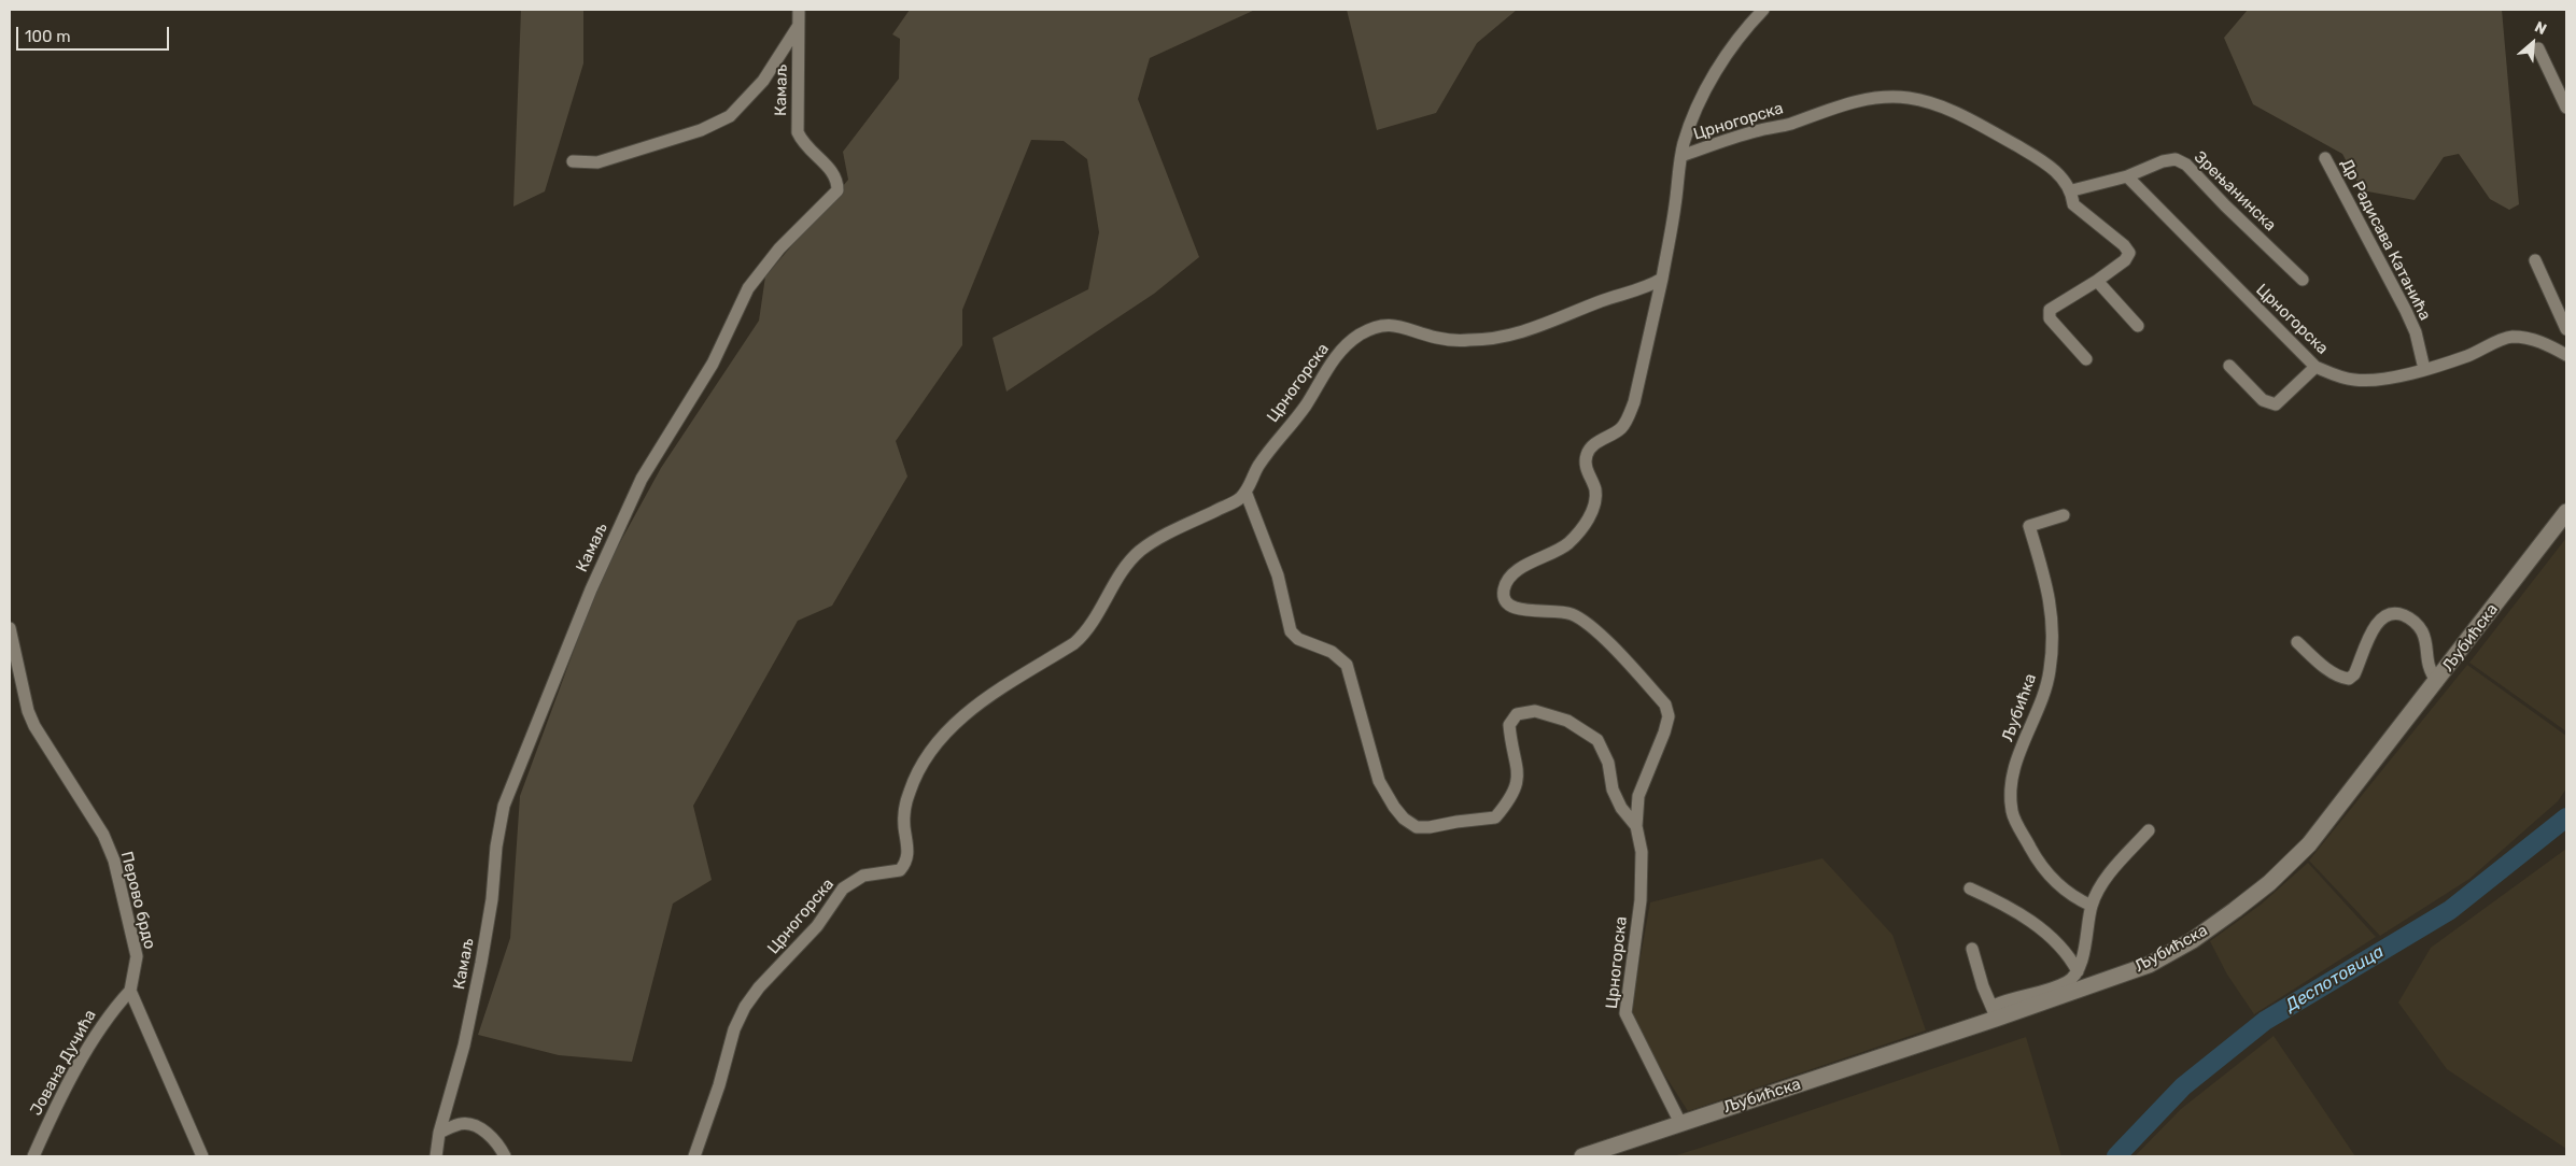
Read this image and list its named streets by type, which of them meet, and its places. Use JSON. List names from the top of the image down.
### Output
{
  "streets": {
    "street": [
      "Камаљ",
      "Црногорска",
      "Зрењанинска",
      "Др Радисава Катанића",
      "Љубићска",
      "Љубићка",
      "Перово брдо",
      "Јована Дучића"
    ]
  },
  "crossings": [
    ["Црногорска", "Зрењанинска"],
    ["Црногорска", "Др Радисава Катанића"],
    ["Црногорска", "Љубићска"],
    ["Перово брдо", "Јована Дучића"]
  ],
  "water": ["Деспотовица"],
  "scale_bar": "100 m",
  "north": "top right"
}
